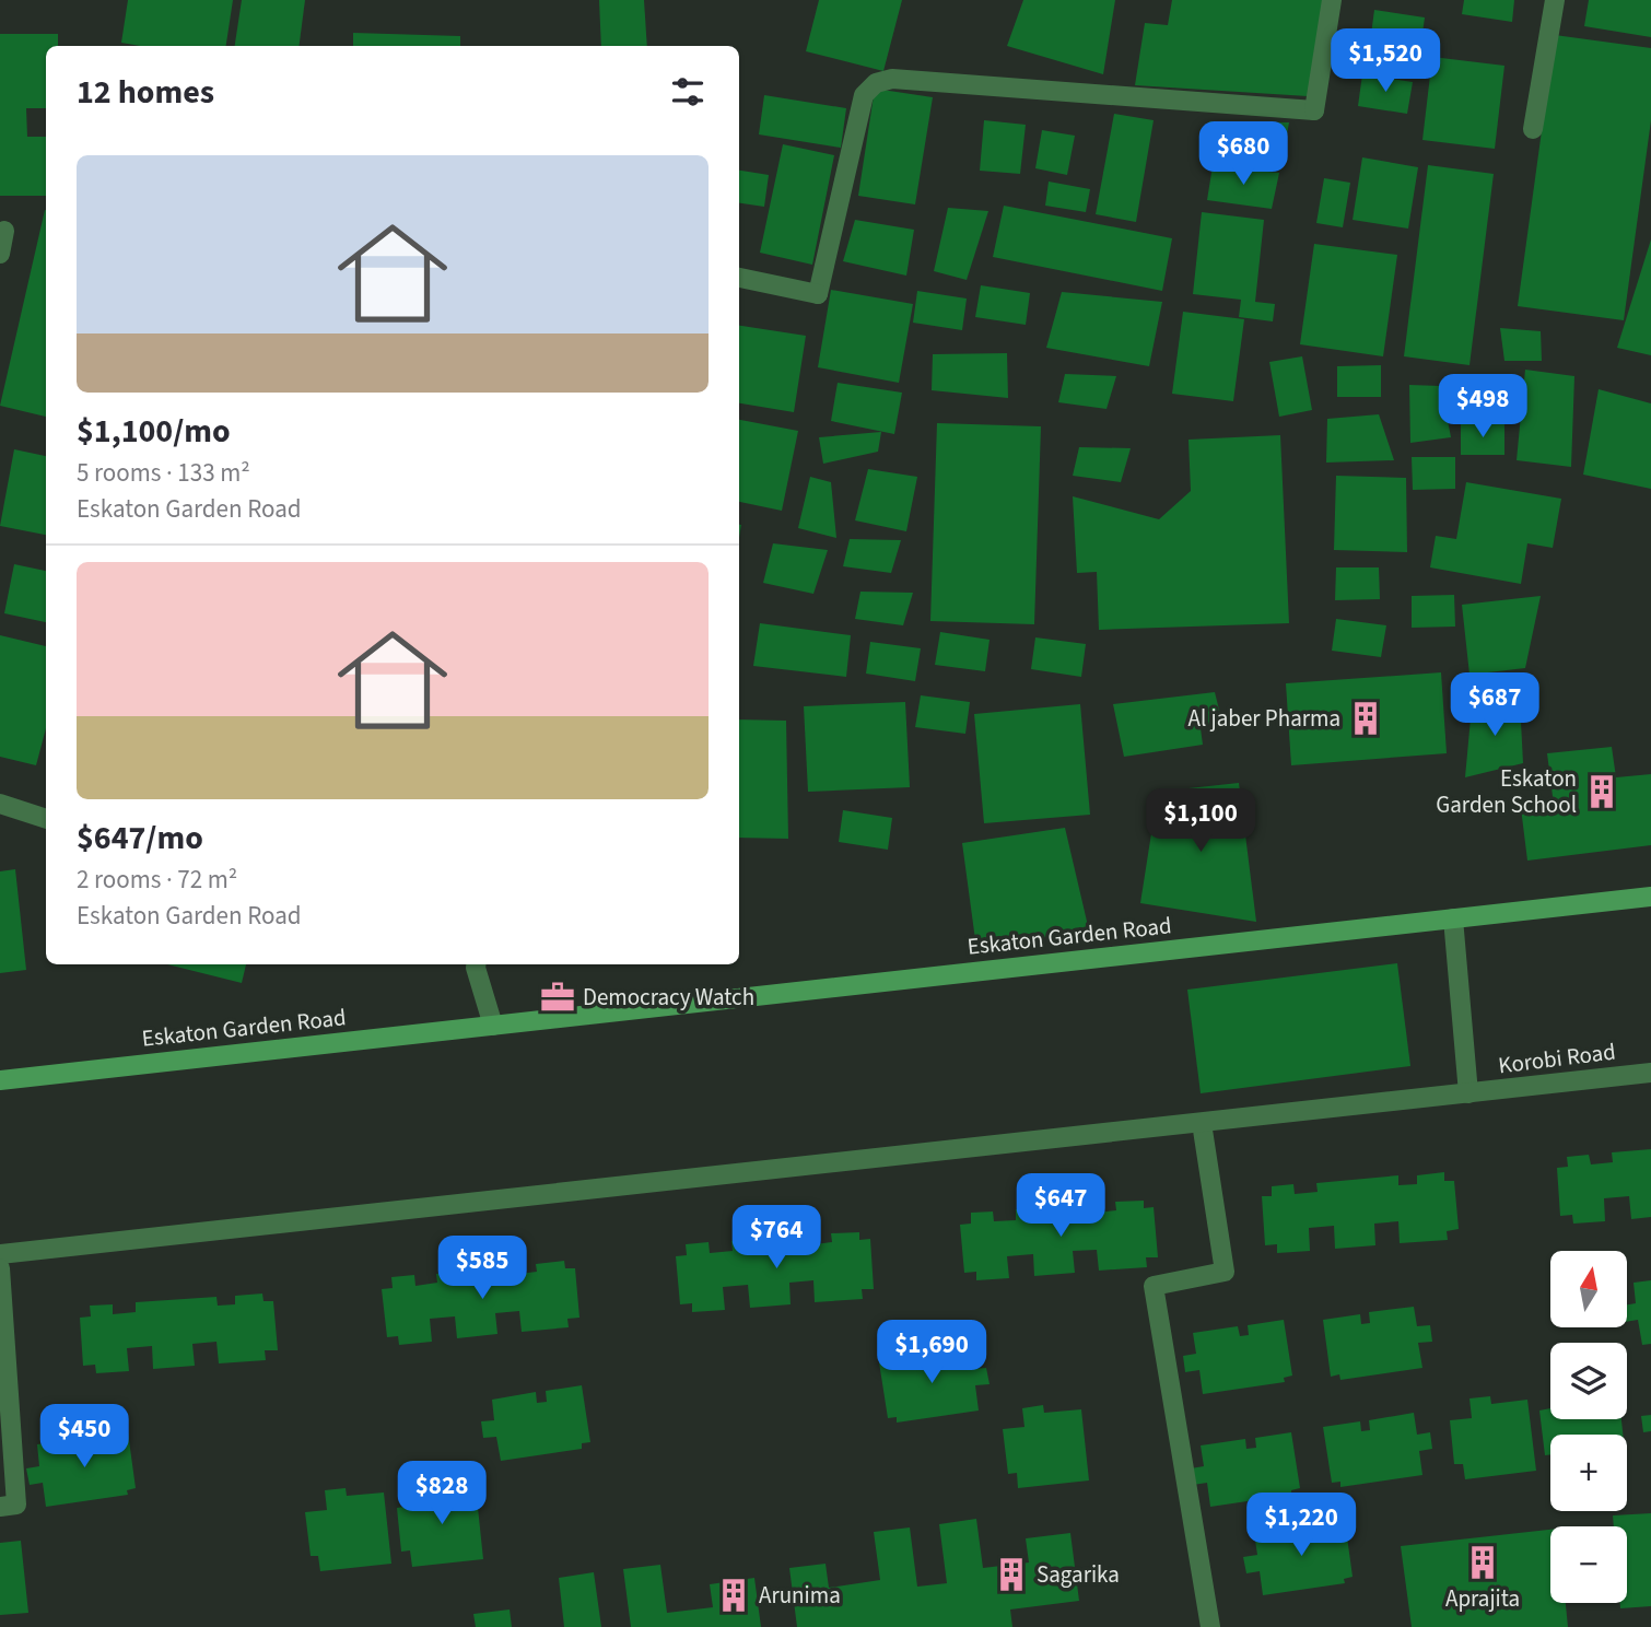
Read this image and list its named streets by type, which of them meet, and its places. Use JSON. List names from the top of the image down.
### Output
{
  "streets": {
    "main road": ["Eskaton Garden Road"],
    "street": ["Korobi Road"]
  },
  "places": {
    "building": [
      "Al jaber Pharma",
      "Eskaton Garden School",
      "Aprajita",
      "Sagarika",
      "Arunima"
    ],
    "office": ["Democracy Watch"]
  },
  "north": "top",
  "page": {
    "price": [
      "$1,520",
      "$680",
      "$498",
      "$687",
      "$1,100",
      "$647",
      "$764",
      "$585",
      "$1,690",
      "$450",
      "$828",
      "$1,220"
    ],
    "heading": "12 homes",
    "list": [
      {
        "name": "$1,100/mo",
        "note": "5 rooms · 133 m² · Eskaton Garden Road"
      },
      {
        "name": "$647/mo",
        "note": "2 rooms · 72 m² · Eskaton Garden Road"
      }
    ],
    "map_buttons": ["+", "−"]
  }
}
